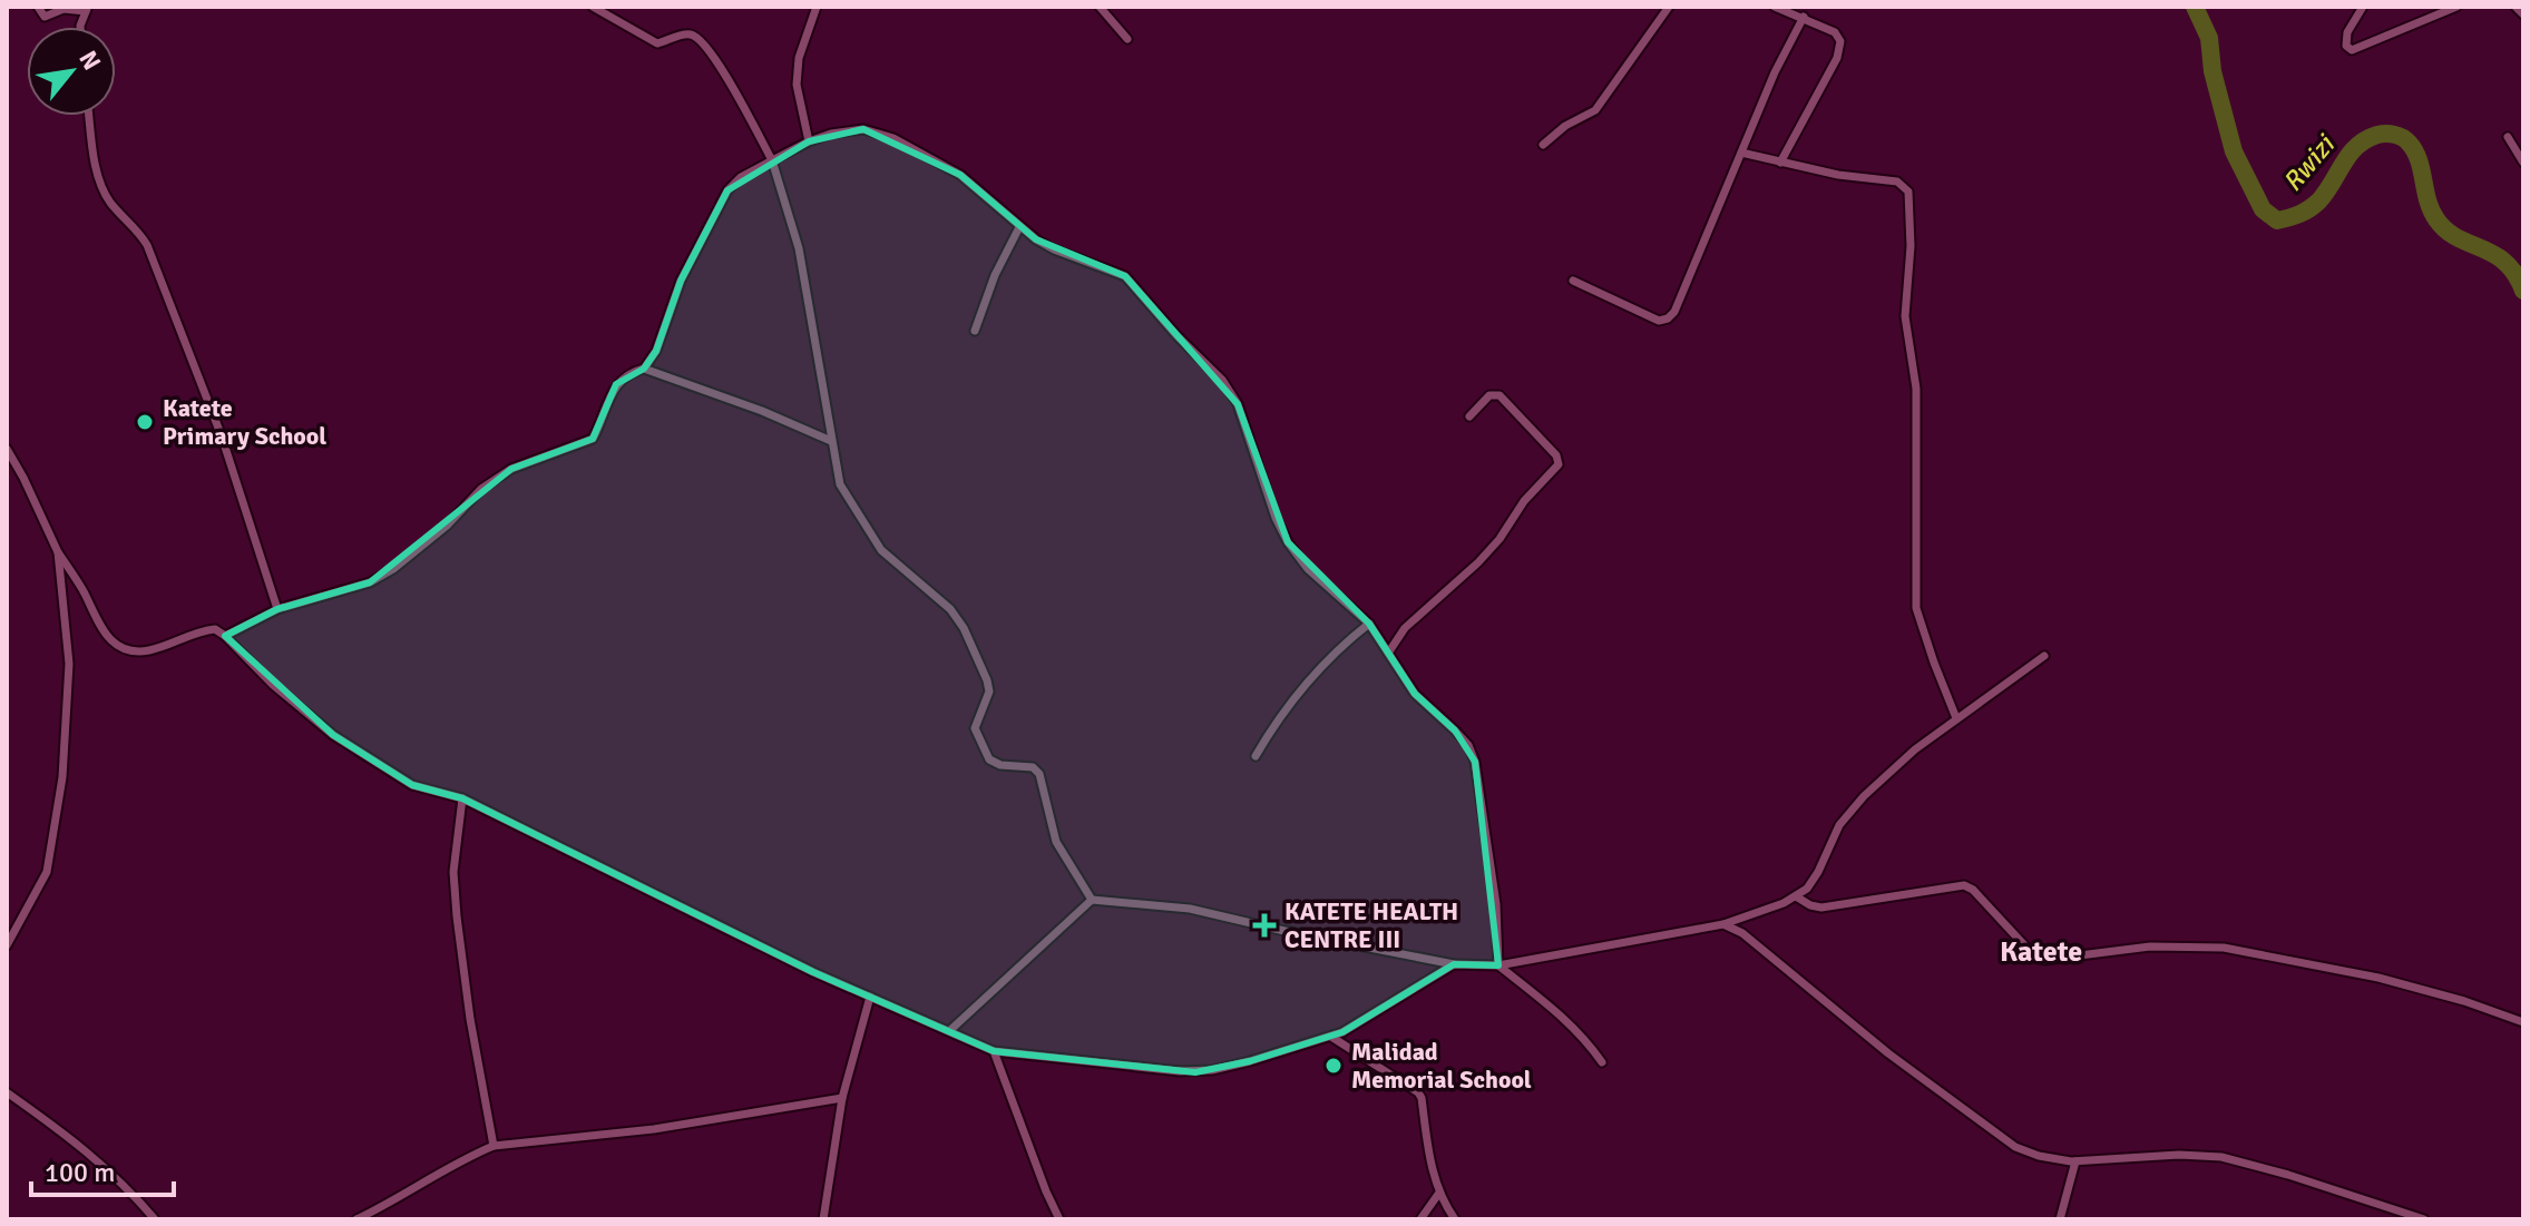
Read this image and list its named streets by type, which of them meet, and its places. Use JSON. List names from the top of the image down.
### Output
{
  "districts": ["Katete"],
  "water": ["Rwizi"],
  "places": {
    "other": ["Katete Primary School", "Malidad Memorial School"],
    "health": ["KATETE HEALTH CENTRE III"]
  },
  "scale_bar": "100 m",
  "north": "top right"
}
